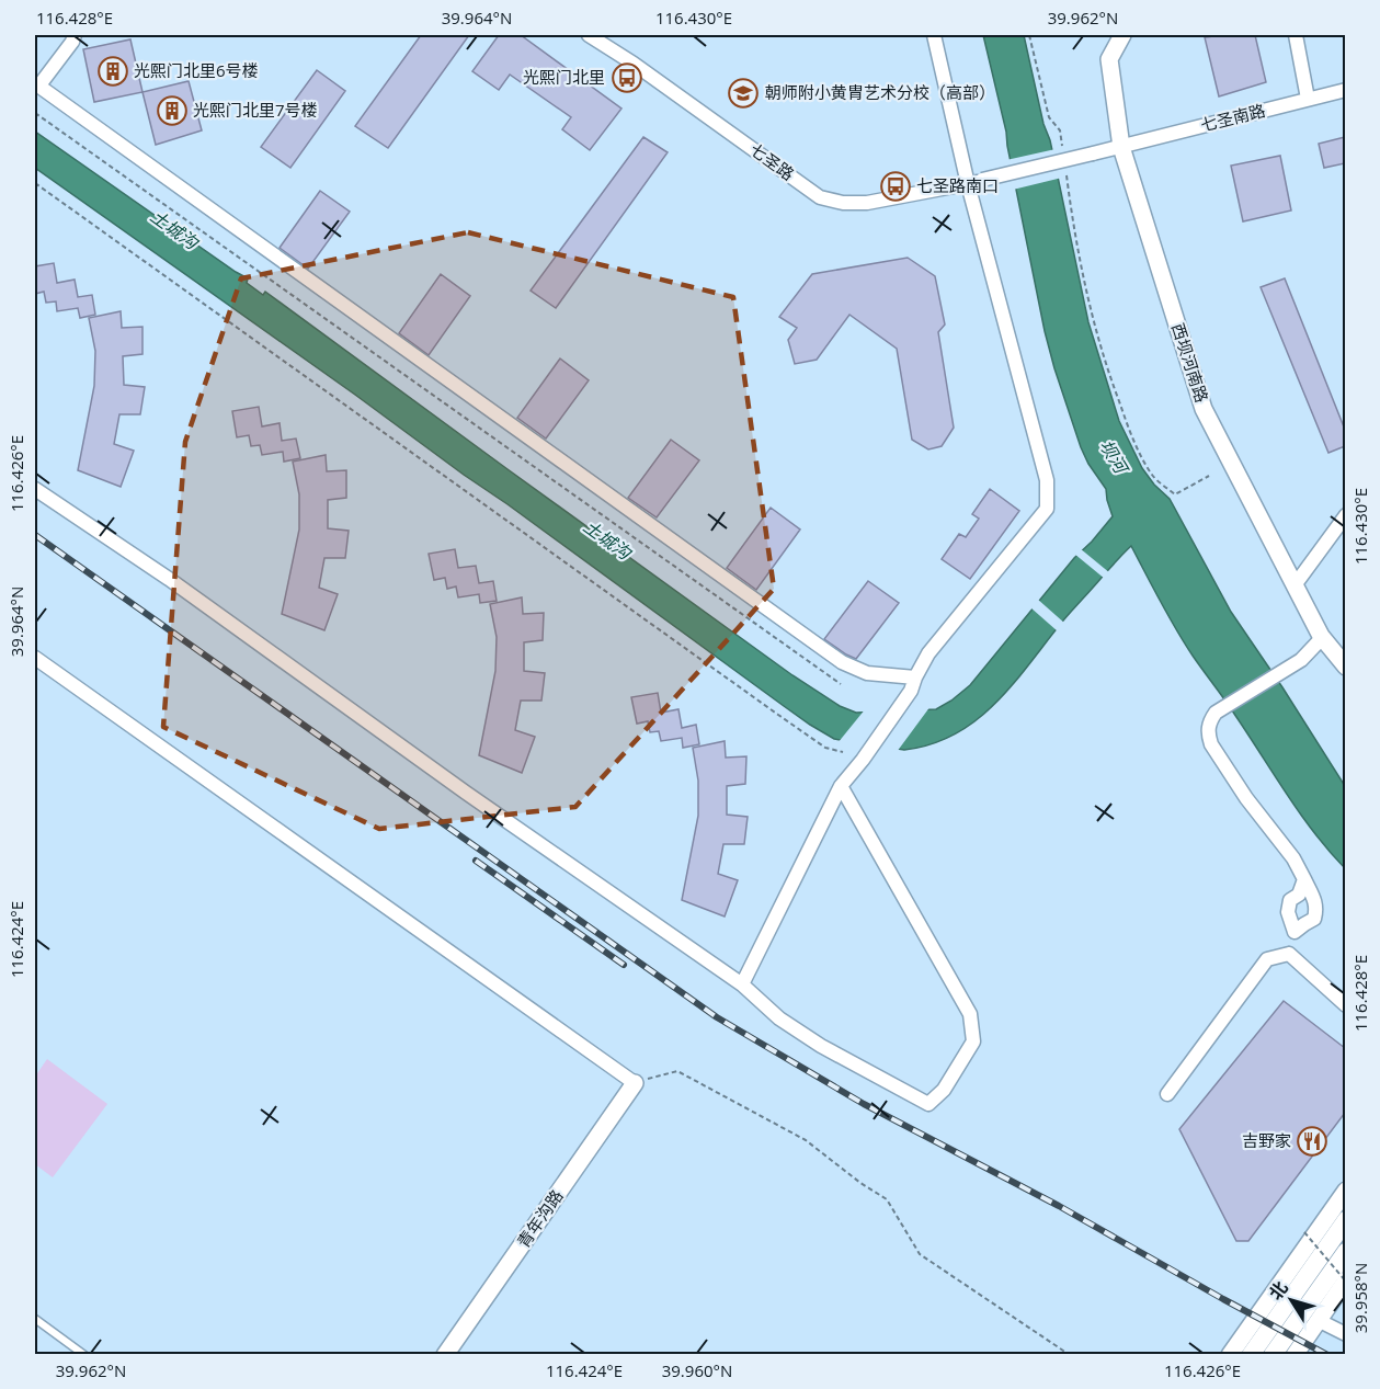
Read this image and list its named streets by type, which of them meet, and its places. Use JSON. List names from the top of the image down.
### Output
{
  "streets": {
    "street": [
      "七圣南路",
      "七圣路",
      "西坝河南路",
      "青年沟路"
    ]
  },
  "crossings": [
    ["七圣南路", "七圣路"],
    ["七圣南路", "西坝河南路"]
  ],
  "water": ["土城沟", "坝河"],
  "places": {
    "building": ["光熙门北里6号楼", "光熙门北里7号楼"],
    "bus stop": ["光熙门北里", "七圣路南口"],
    "school or university": ["朝师附小黄胄艺术分校（高部）"],
    "restaurant": ["吉野家"]
  },
  "north": "top left",
  "coordinates": [
    "116.428°E",
    "39.964°N",
    "116.430°E",
    "39.962°N",
    "116.426°E",
    "116.424°E",
    "39.958°N",
    "39.960°N"
  ]
}
